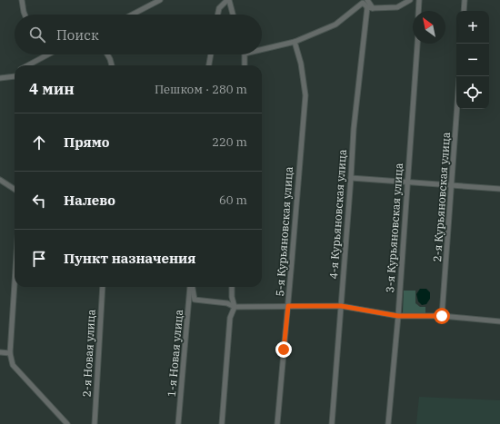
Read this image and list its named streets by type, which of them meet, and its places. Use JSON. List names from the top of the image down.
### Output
{
  "streets": {
    "street": [
      "2-я Курьяновская улица",
      "4-я Курьяновская улица",
      "3-я Курьяновская улица",
      "5-я Курьяновская улица",
      "2-я Новая улица",
      "1-я Новая улица"
    ]
  },
  "north": "top left",
  "page": {
    "map_buttons": ["+", "−"],
    "search": "Поиск",
    "heading": ["4 мин", "Пешком · 280 m"],
    "list": [
      ["Прямо", "220 m"],
      ["Налево", "60 m"],
      "Пункт назначения"
    ]
  }
}
